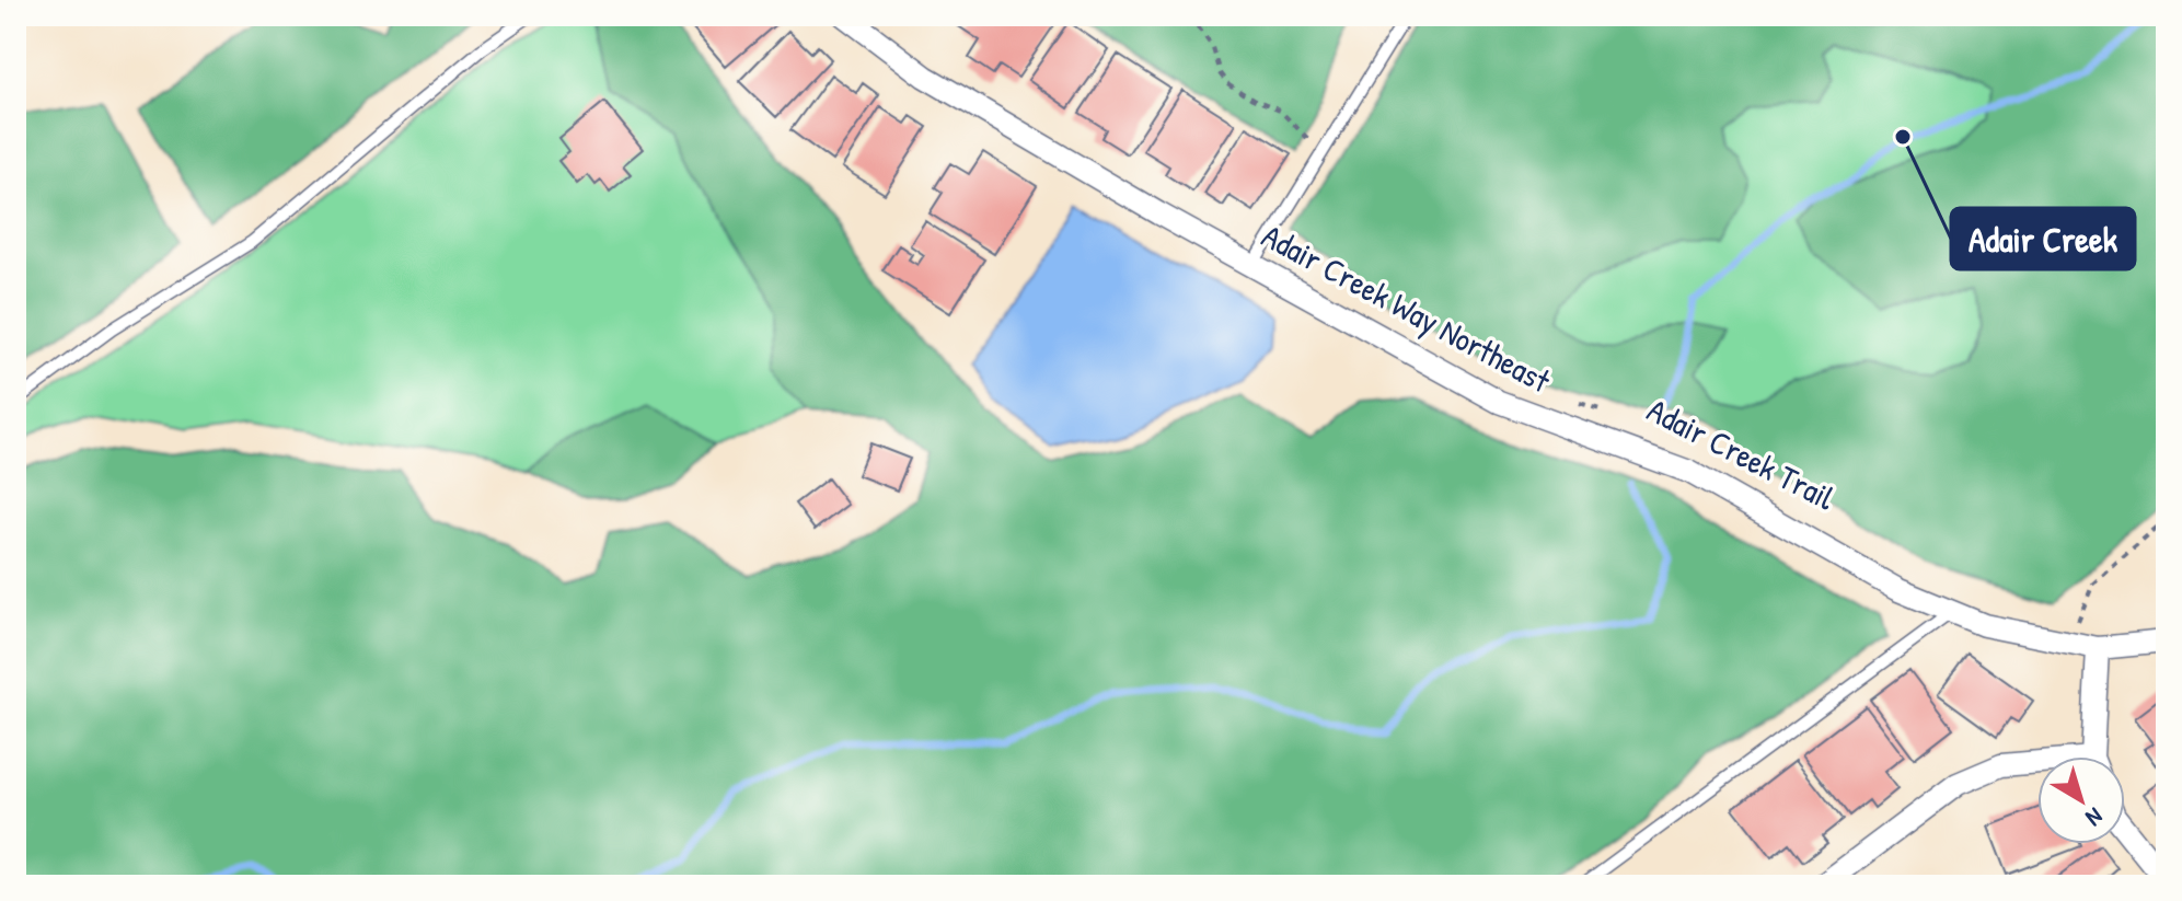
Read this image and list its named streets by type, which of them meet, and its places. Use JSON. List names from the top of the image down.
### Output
{
  "streets": {
    "street": ["Adair Creek Way Northeast"],
    "path": ["Adair Creek Trail"]
  },
  "places": ["Adair Creek"],
  "north": "bottom right"
}
